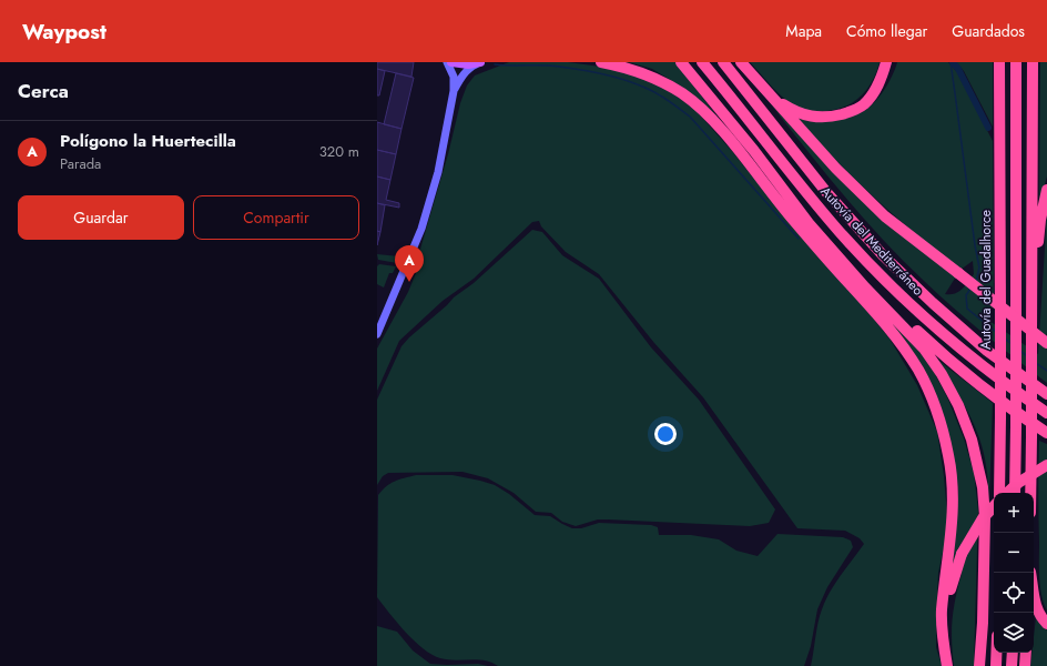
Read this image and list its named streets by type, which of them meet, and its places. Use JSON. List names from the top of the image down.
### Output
{
  "streets": {
    "highway": ["Autovía del Mediterráneo", "Autovía del Guadalhorce"]
  },
  "page": {
    "header": "Waypost",
    "nav": ["Mapa", "Cómo llegar", "Guardados"],
    "heading": "Cerca",
    "list": [
      {
        "mark": "A",
        "name": "Polígono la Huertecilla",
        "note": "Parada",
        "value": "320 m"
      }
    ],
    "buttons": ["Guardar", "Compartir"],
    "pins": "A",
    "map_buttons": ["+", "−"]
  }
}
